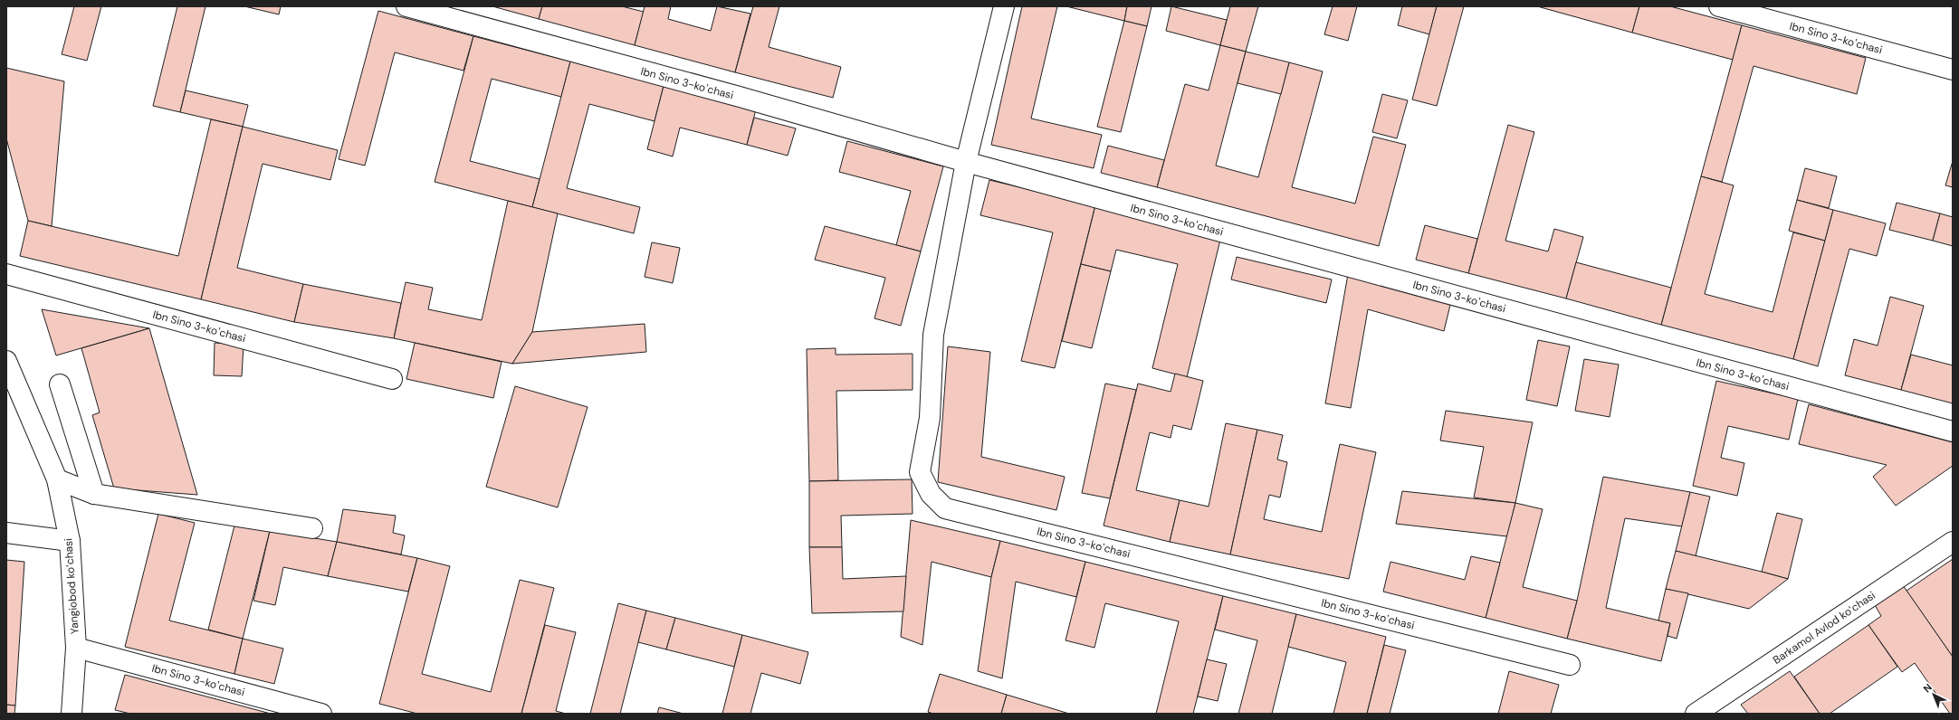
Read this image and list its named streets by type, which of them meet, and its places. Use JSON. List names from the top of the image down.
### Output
{
  "streets": {
    "street": ["Ibn Sino 3-koʼchasi", "Yangiobod koʻchasi", "Barkamol Avlod koʻchasi"]
  },
  "crossings": [
    ["Ibn Sino 3-koʼchasi", "Yangiobod koʻchasi"]
  ],
  "north": "top left"
}
